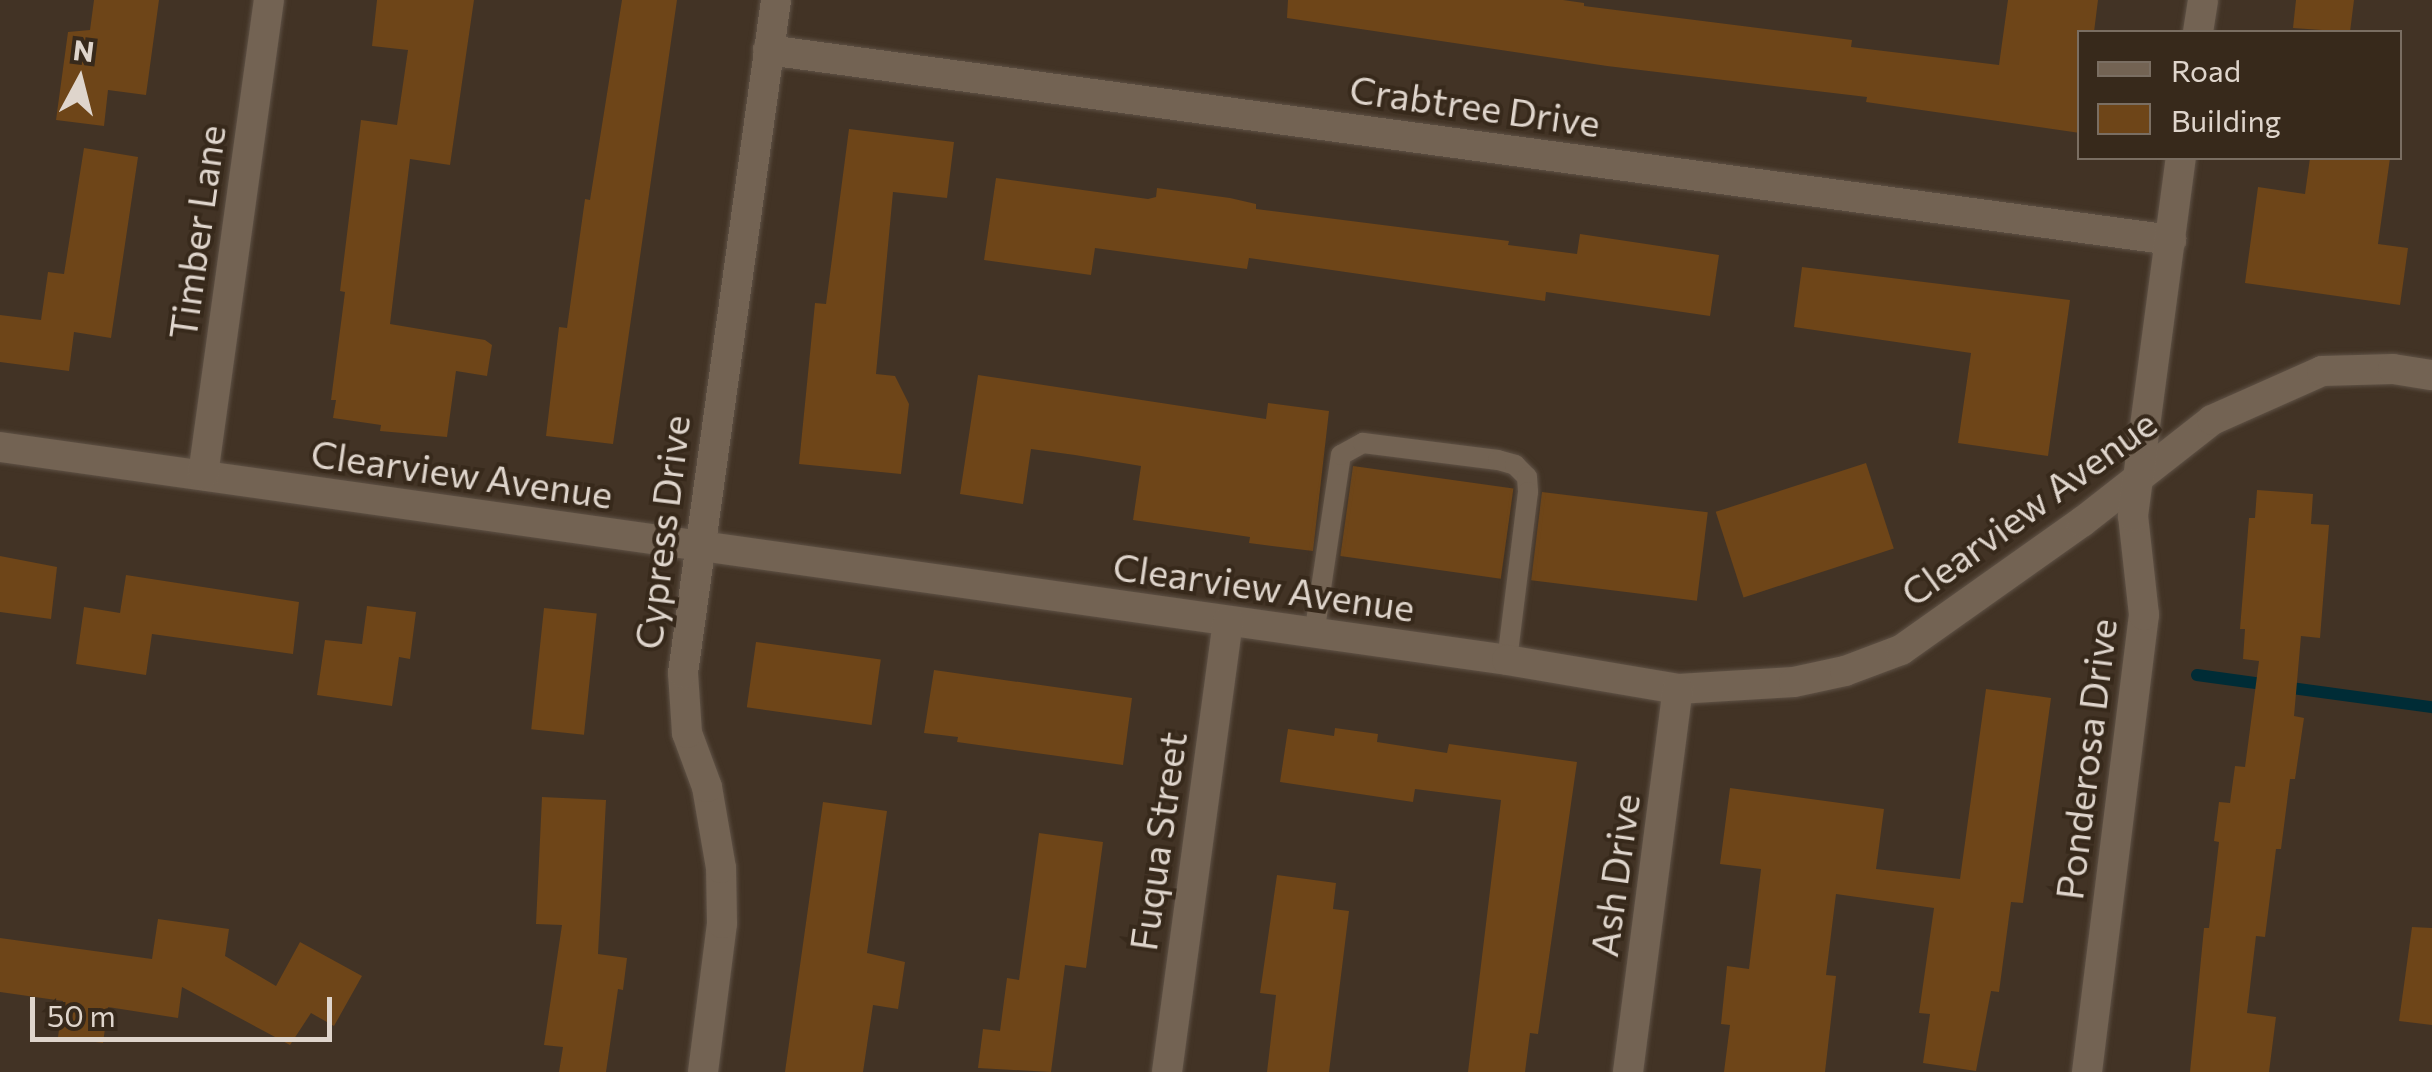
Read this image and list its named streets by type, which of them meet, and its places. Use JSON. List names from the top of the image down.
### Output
{
  "streets": {
    "street": [
      "Crabtree Drive",
      "Timber Lane",
      "Clearview Avenue",
      "Cypress Drive",
      "Ponderosa Drive",
      "Fuqua Street",
      "Ash Drive"
    ]
  },
  "crossings": [
    ["Crabtree Drive", "Cypress Drive"],
    ["Crabtree Drive", "Ponderosa Drive"],
    ["Timber Lane", "Clearview Avenue"],
    ["Clearview Avenue", "Cypress Drive"],
    ["Clearview Avenue", "Ponderosa Drive"],
    ["Clearview Avenue", "Fuqua Street"],
    ["Clearview Avenue", "Ash Drive"]
  ],
  "legend": ["Road", "Building"],
  "scale_bar": "50 m",
  "north": "top"
}
